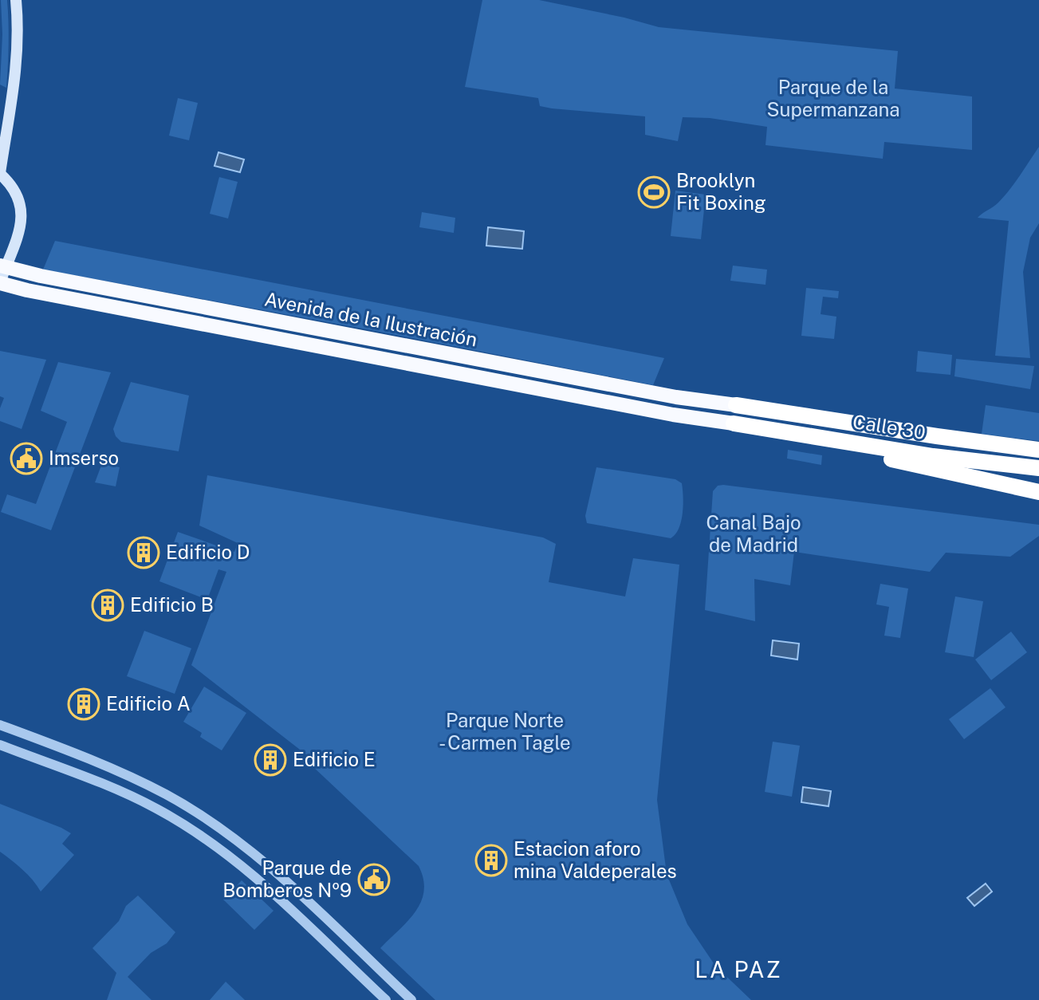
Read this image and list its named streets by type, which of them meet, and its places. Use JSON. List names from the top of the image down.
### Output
{
  "streets": {
    "highway": ["Avenida de la Ilustración", "Calle 30"]
  },
  "crossings": [
    ["Avenida de la Ilustración", "Calle 30"]
  ],
  "districts": ["LA PAZ"],
  "parks": ["Parque de la Supermanzana", "Canal Bajo de Madrid", "Parque Norte - Carmen Tagle"],
  "places": {
    "sports": ["Brooklyn Fit Boxing"],
    "public building": ["Imserso", "Parque de Bomberos Nº9"],
    "building": [
      "Edificio D",
      "Edificio B",
      "Edificio A",
      "Edificio E",
      "Estacion aforo mina Valdeperales"
    ]
  }
}
